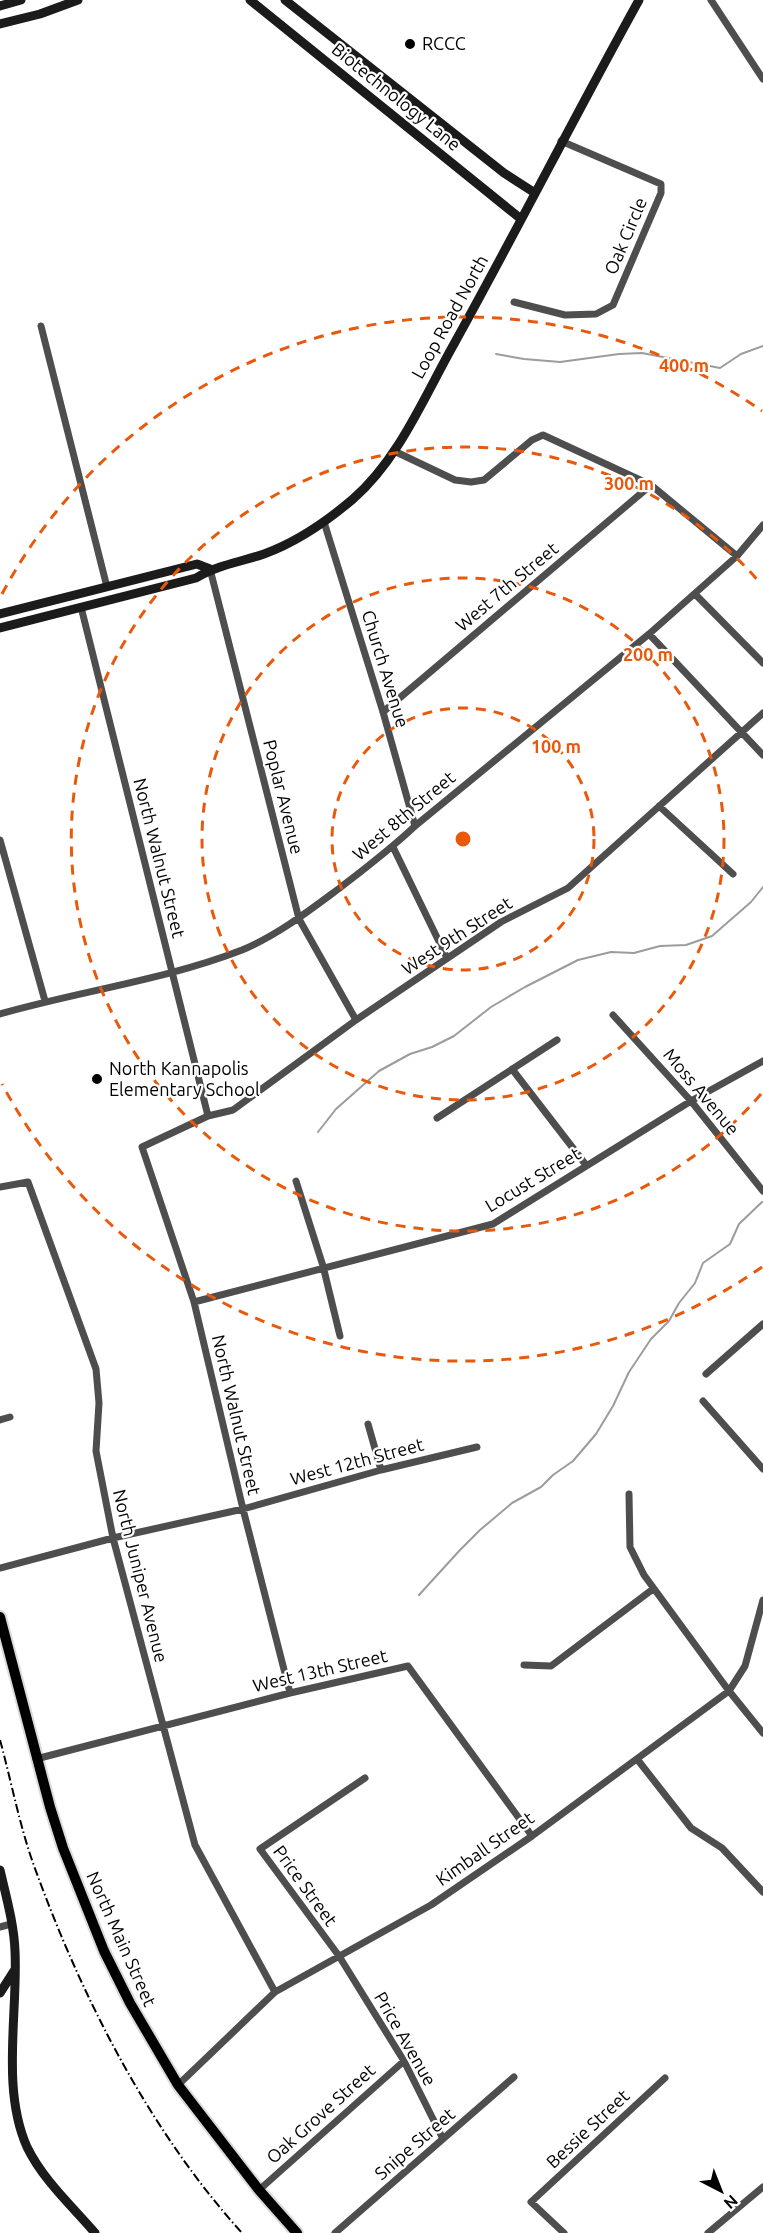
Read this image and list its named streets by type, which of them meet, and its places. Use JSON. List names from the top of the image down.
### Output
{
  "streets": {
    "main road": ["North Main Street"],
    "street": [
      "Biotechnology Lane",
      "Oak Circle",
      "Loop Road North",
      "West 7th Street",
      "Church Avenue",
      "Poplar Avenue",
      "West 8th Street",
      "North Walnut Street",
      "West 9th Street",
      "Moss Avenue",
      "Locust Street",
      "West 12th Street",
      "North Juniper Avenue",
      "West 13th Street",
      "Kimball Street",
      "Price Street",
      "Price Avenue",
      "Oak Grove Street",
      "Bessie Street",
      "Snipe Street"
    ]
  },
  "crossings": [
    ["Biotechnology Lane", "Loop Road North"],
    ["Oak Circle", "Loop Road North"],
    ["Loop Road North", "Church Avenue"],
    ["Loop Road North", "Poplar Avenue"],
    ["Loop Road North", "North Walnut Street"],
    ["West 7th Street", "Church Avenue"],
    ["Church Avenue", "West 8th Street"],
    ["Poplar Avenue", "West 8th Street"],
    ["Poplar Avenue", "West 9th Street"],
    ["West 8th Street", "North Walnut Street"],
    ["North Walnut Street", "West 9th Street"],
    ["North Walnut Street", "Locust Street"],
    ["North Walnut Street", "West 12th Street"],
    ["North Walnut Street", "West 13th Street"],
    ["Moss Avenue", "Locust Street"],
    ["West 12th Street", "North Juniper Avenue"],
    ["North Juniper Avenue", "West 13th Street"],
    ["North Juniper Avenue", "Kimball Street"],
    ["West 13th Street", "Kimball Street"],
    ["West 13th Street", "North Main Street"],
    ["Kimball Street", "Price Street"],
    ["Kimball Street", "North Main Street"],
    ["Kimball Street", "Price Avenue"],
    ["Price Street", "Price Avenue"],
    ["North Main Street", "Oak Grove Street"],
    ["Price Avenue", "Oak Grove Street"],
    ["Price Avenue", "Snipe Street"]
  ],
  "places": ["RCCC", "North Kannapolis Elementary School"],
  "north": "bottom right",
  "rings": [
    "400 m",
    "300 m",
    "200 m",
    "100 m"
  ]
}
